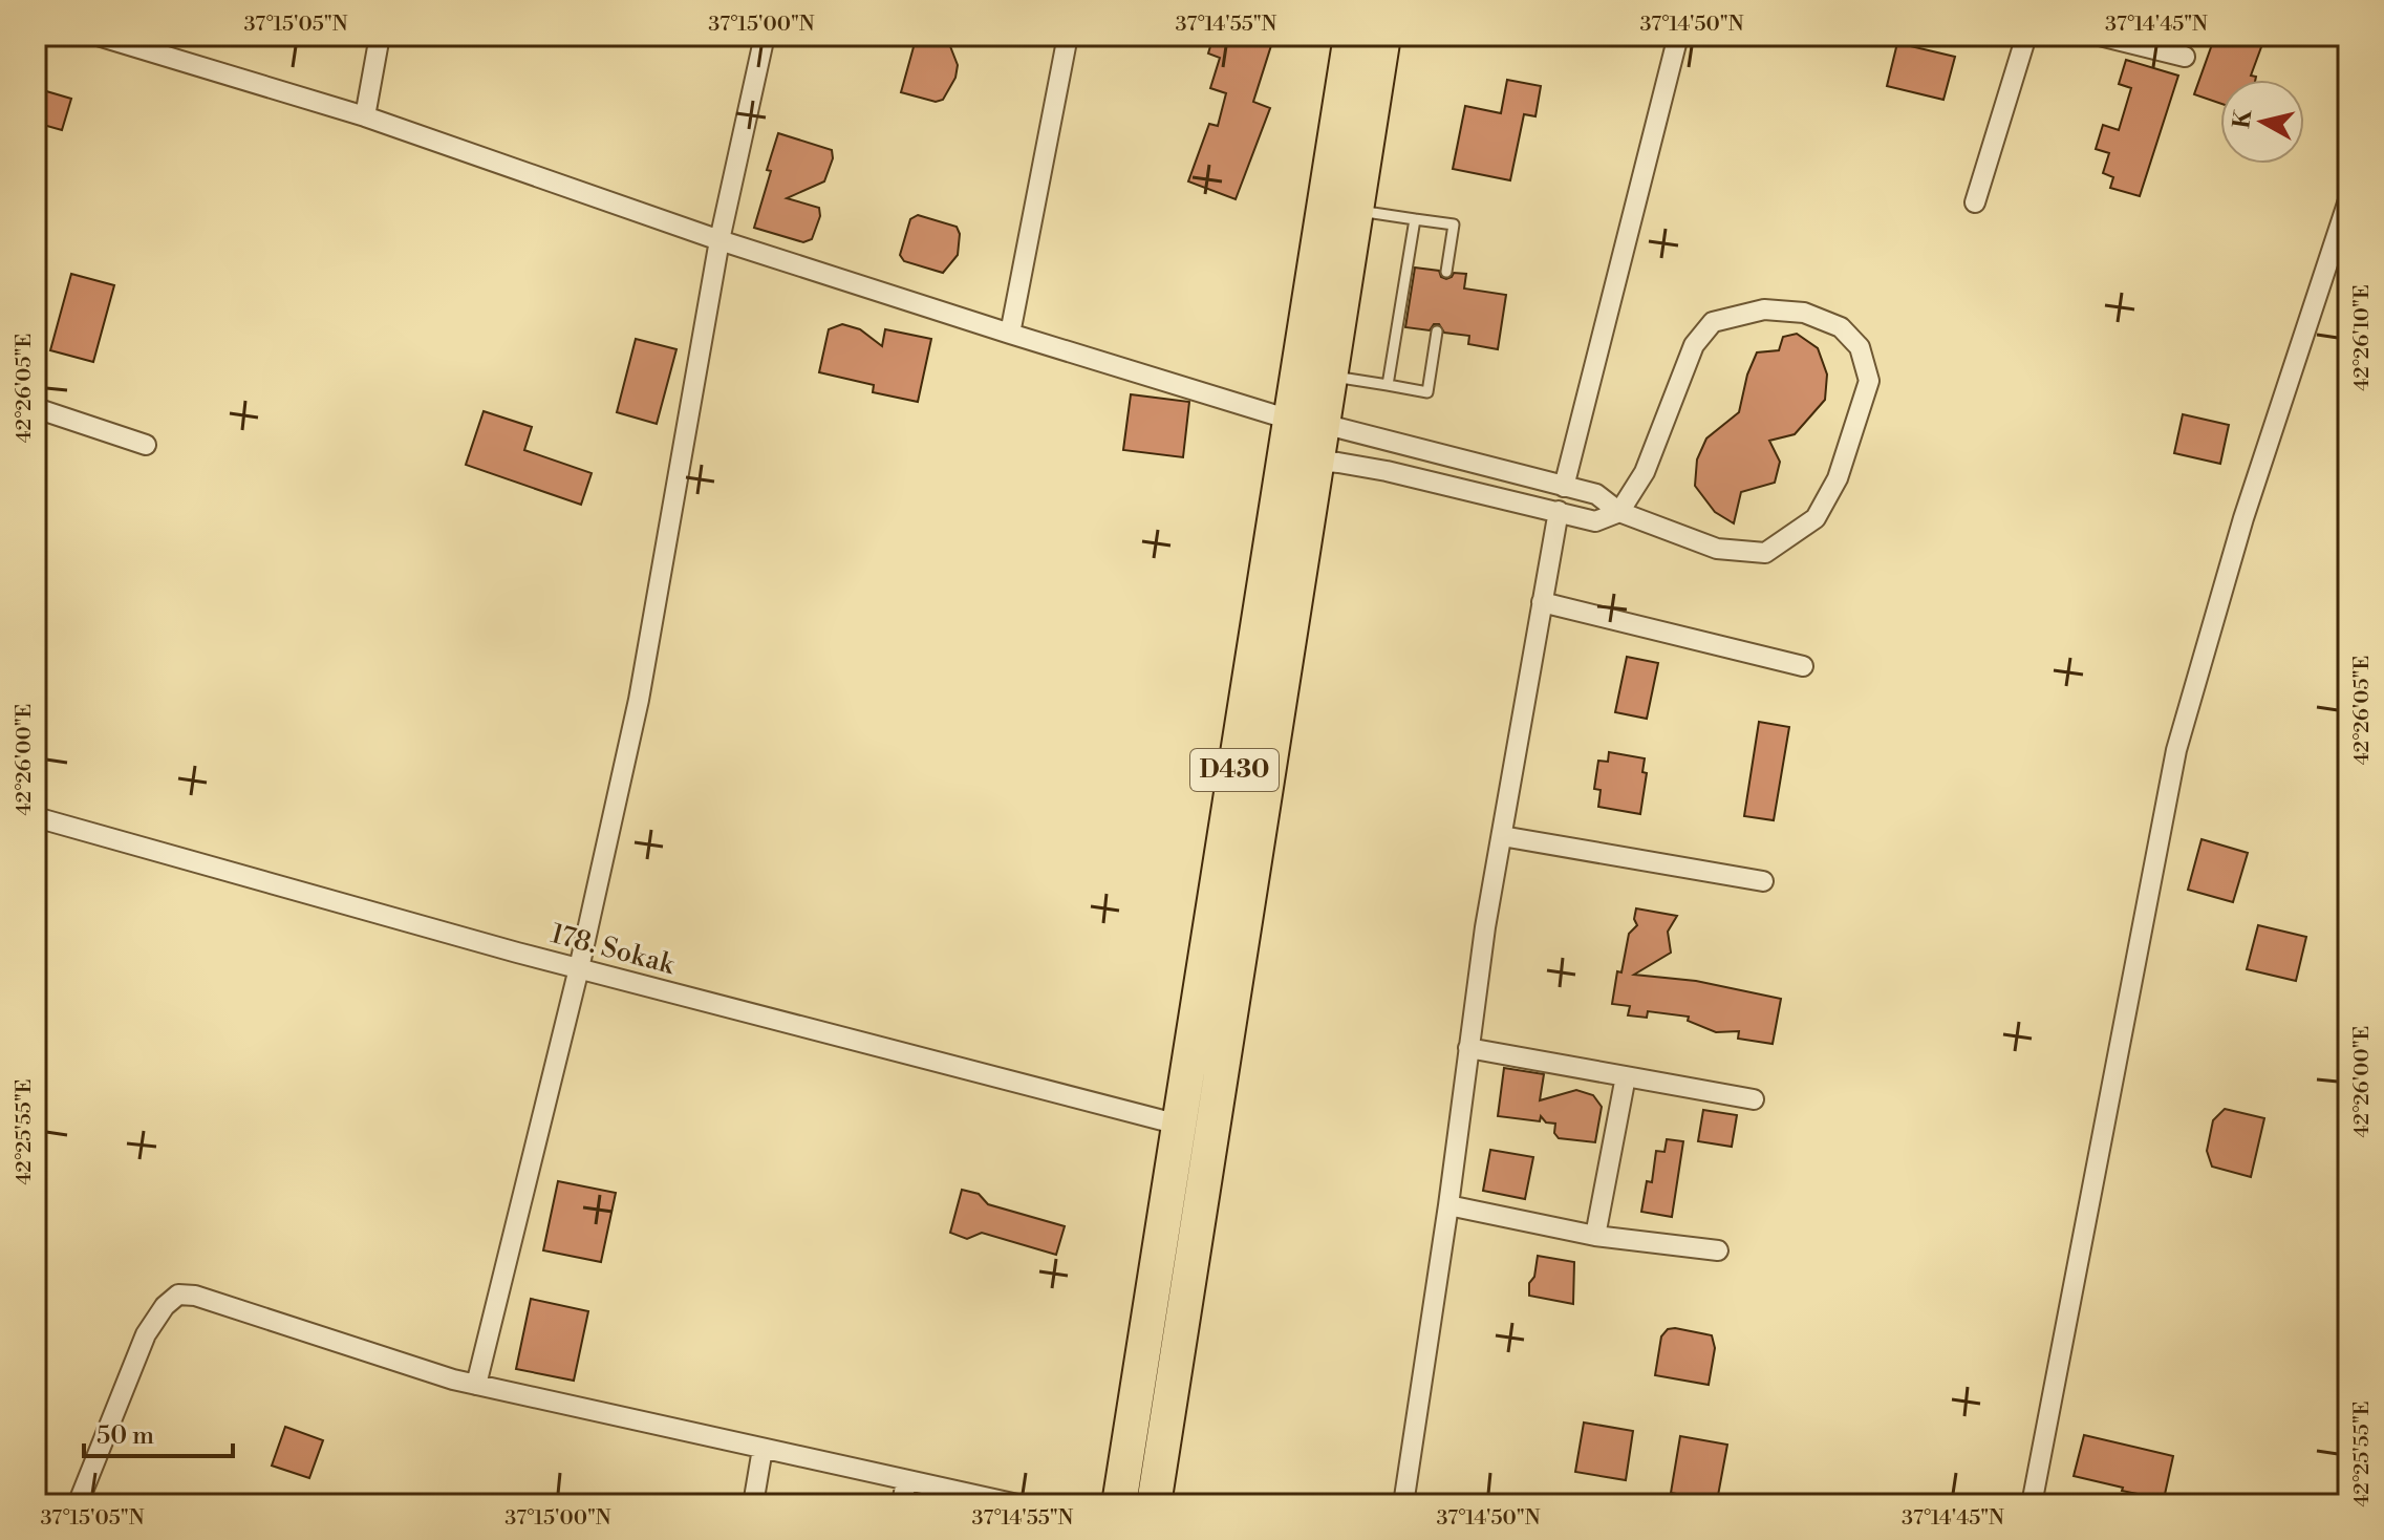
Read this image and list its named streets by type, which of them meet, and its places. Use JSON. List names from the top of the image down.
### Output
{
  "streets": {
    "highway": ["D430"],
    "street": ["178. Sokak"]
  },
  "crossings": [
    ["D430", "178. Sokak"]
  ],
  "scale_bar": "50 m",
  "north": "left",
  "coordinates": [
    "37°15'05\"N",
    "37°15'00\"N",
    "37°14'55\"N",
    "37°14'50\"N",
    "37°14'45\"N",
    "42°26'10\"E",
    "42°26'05\"E",
    "42°26'00\"E",
    "42°25'55\"E"
  ]
}
